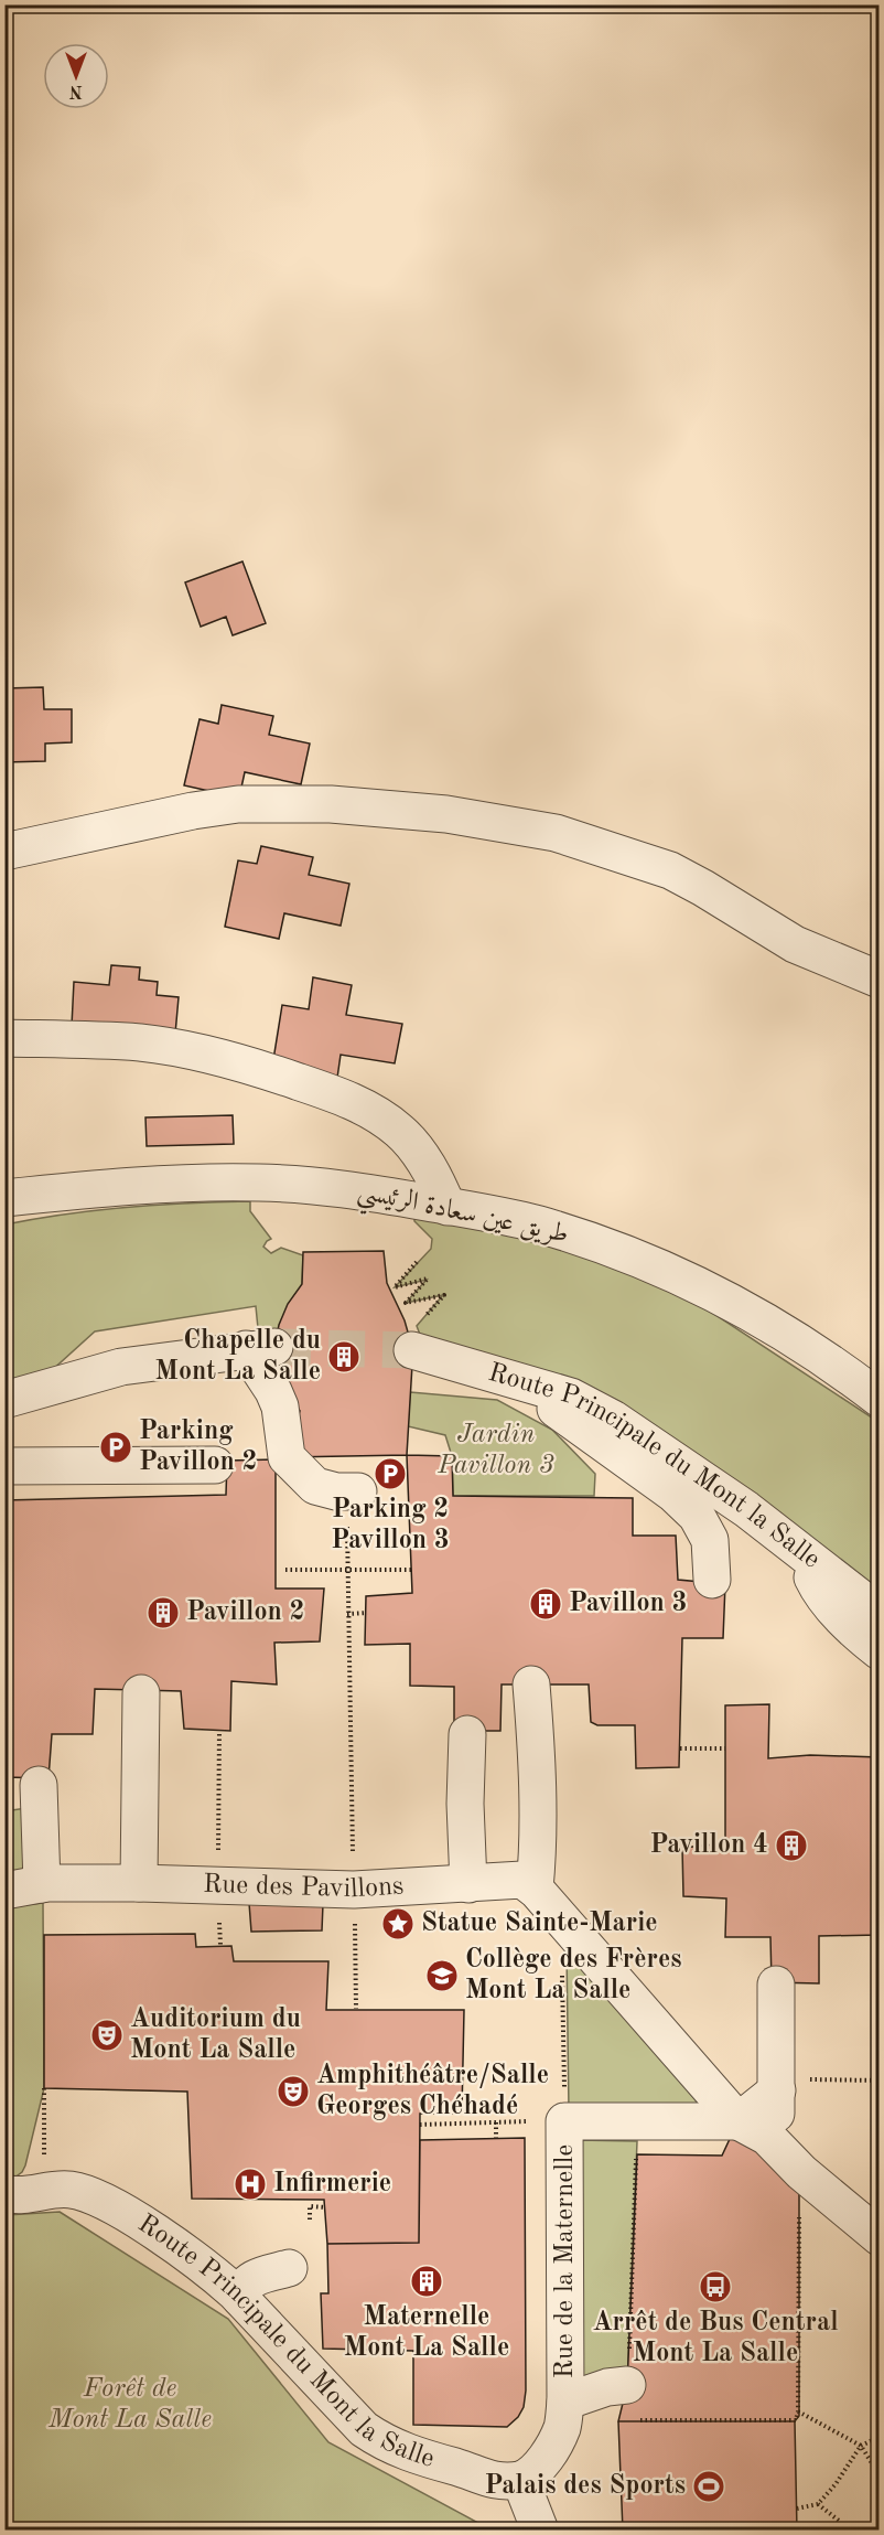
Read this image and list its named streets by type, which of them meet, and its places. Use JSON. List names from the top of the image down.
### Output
{
  "streets": {
    "street": [
      "طريق عين سعادة الرئيسي",
      "Route Principale du Mont la Salle",
      "Rue des Pavillons",
      "Rue de la Maternelle"
    ]
  },
  "crossings": [
    ["Route Principale du Mont la Salle", "Rue de la Maternelle"]
  ],
  "parks": ["Jardin Pavillon 3", "Forêt de Mont La Salle"],
  "places": {
    "building": [
      "Chapelle du Mont La Salle",
      "Pavillon 3",
      "Pavillon 2",
      "Pavillon 4",
      "Maternelle Mont La Salle"
    ],
    "parking": ["Parking Pavillon 2", "Parking 2 Pavillon 3"],
    "place": ["Statue Sainte-Marie"],
    "school or university": ["Collège des Frères Mont La Salle"],
    "theatre": ["Auditorium du Mont La Salle", "Amphithéâtre/Salle Georges Chéhadé"],
    "hospital": ["Infirmerie"],
    "bus stop": ["Arrêt de Bus Central Mont La Salle"],
    "sports": ["Palais des Sports"]
  },
  "north": "bottom"
}
